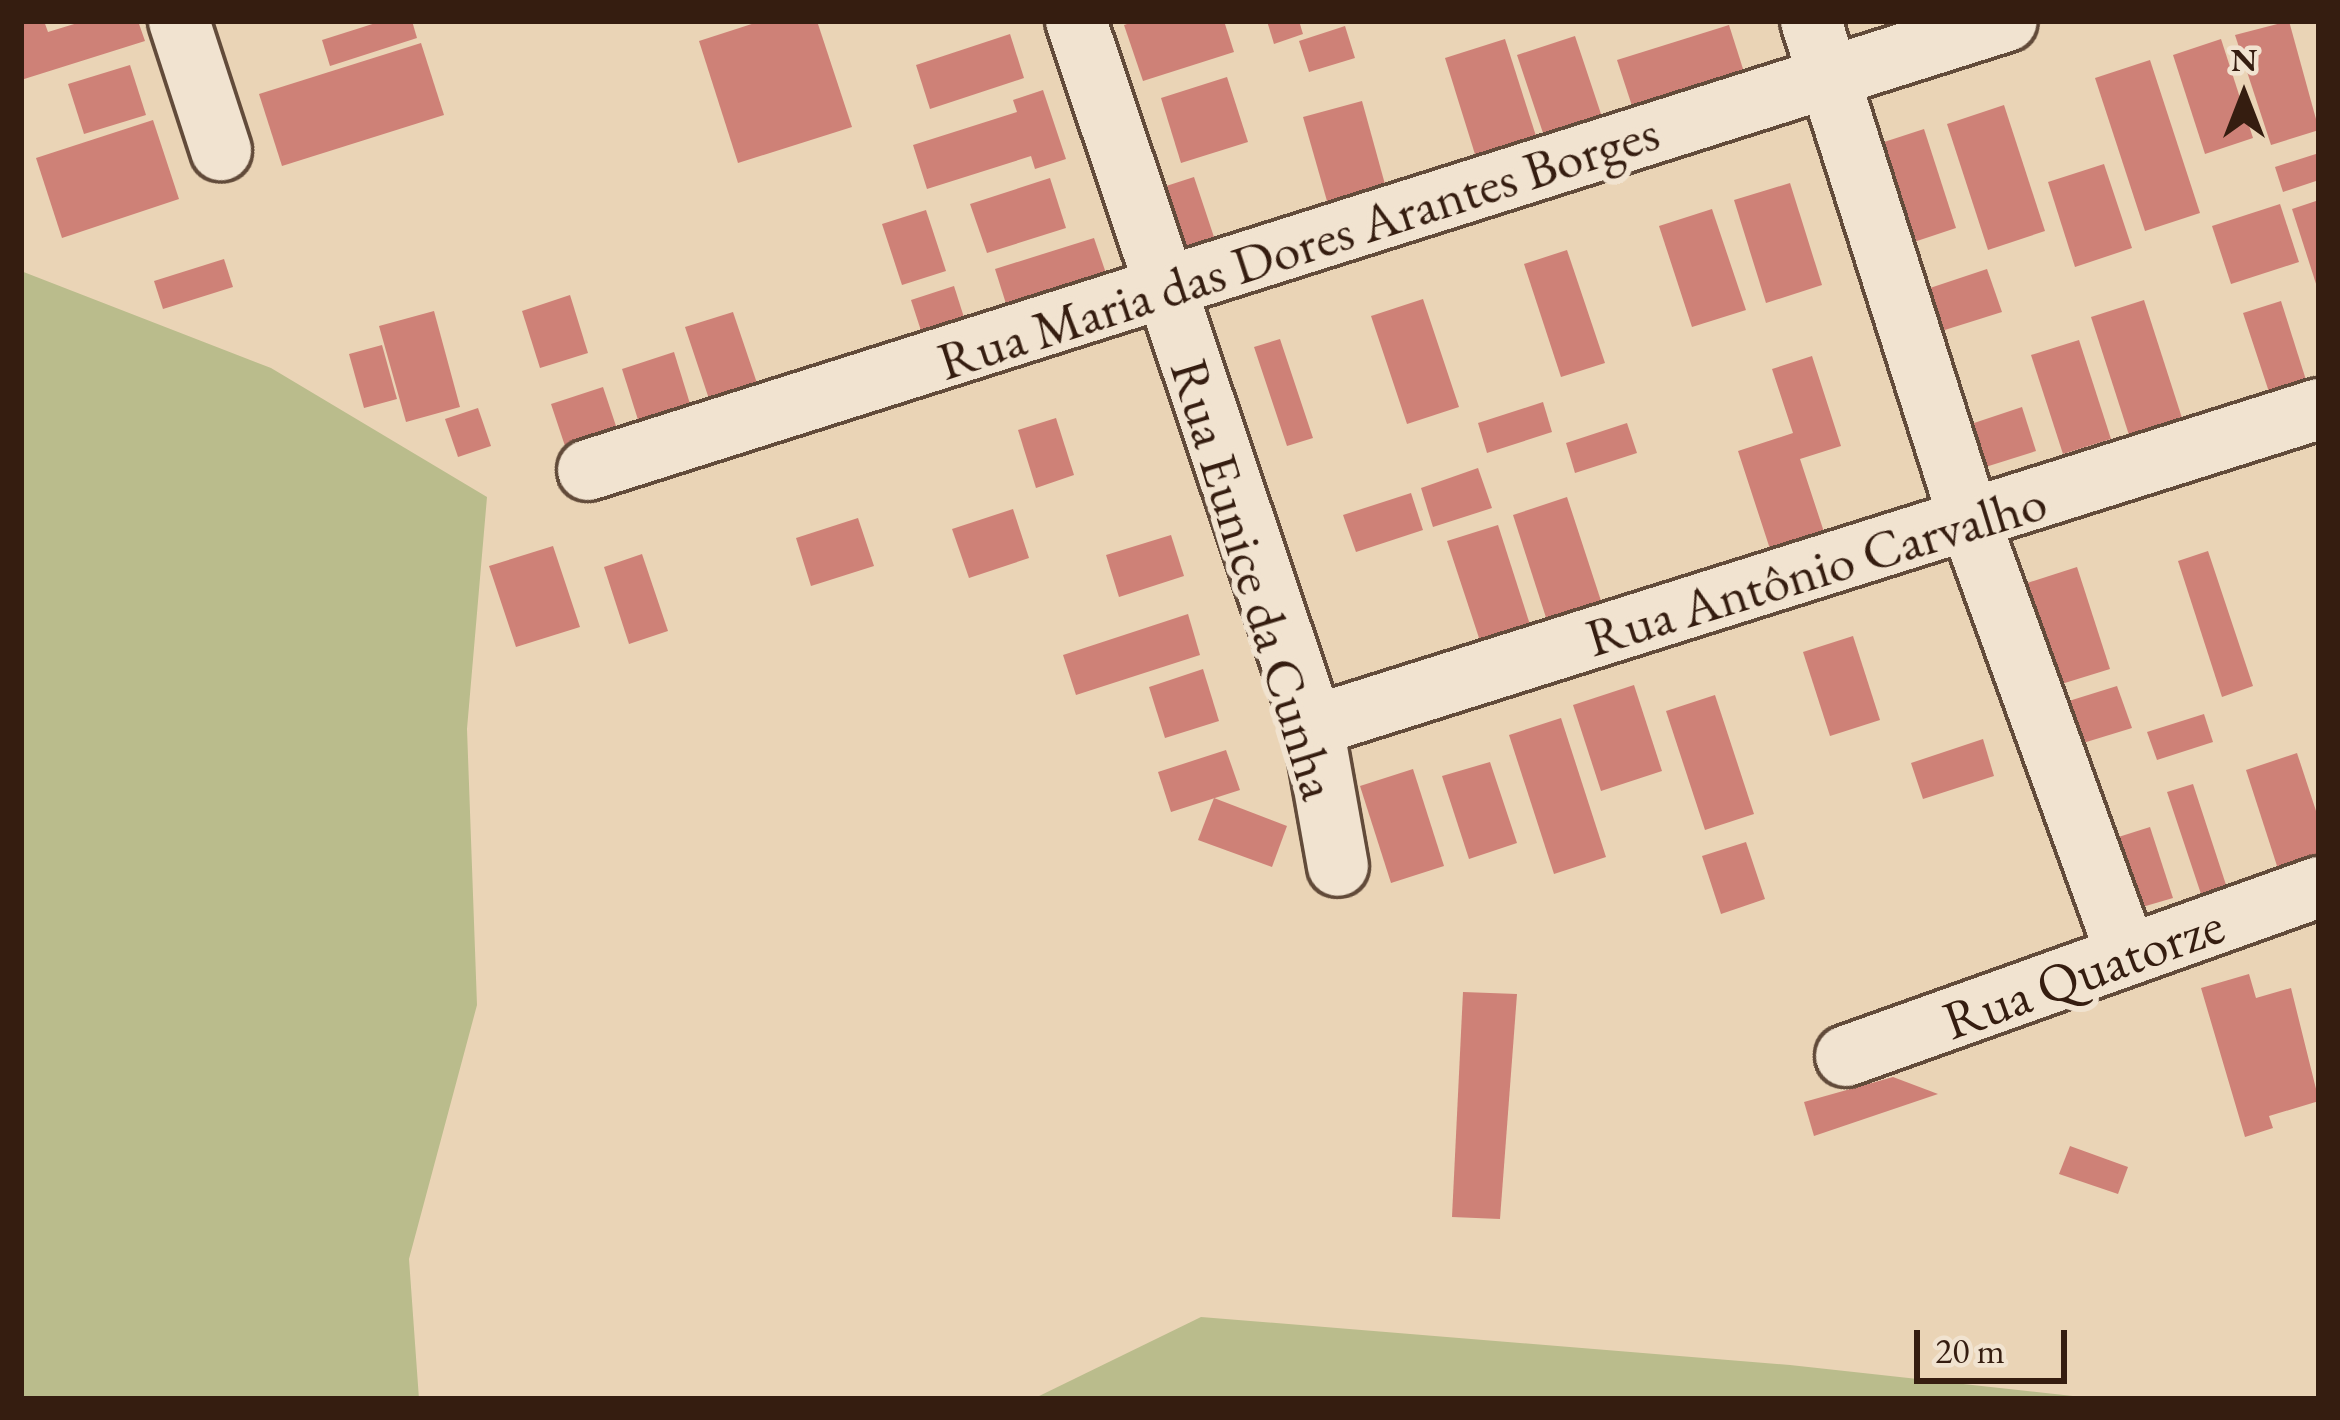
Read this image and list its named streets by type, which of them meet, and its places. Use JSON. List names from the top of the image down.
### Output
{
  "streets": {
    "street": [
      "Rua Maria das Dores Arantes Borges",
      "Rua Antônio Carvalho",
      "Rua Eunice da Cunha",
      "Rua Quatorze"
    ]
  },
  "crossings": [
    ["Rua Maria das Dores Arantes Borges", "Rua Eunice da Cunha"],
    ["Rua Antônio Carvalho", "Rua Eunice da Cunha"]
  ],
  "scale_bar": "20 m",
  "north": "top"
}
